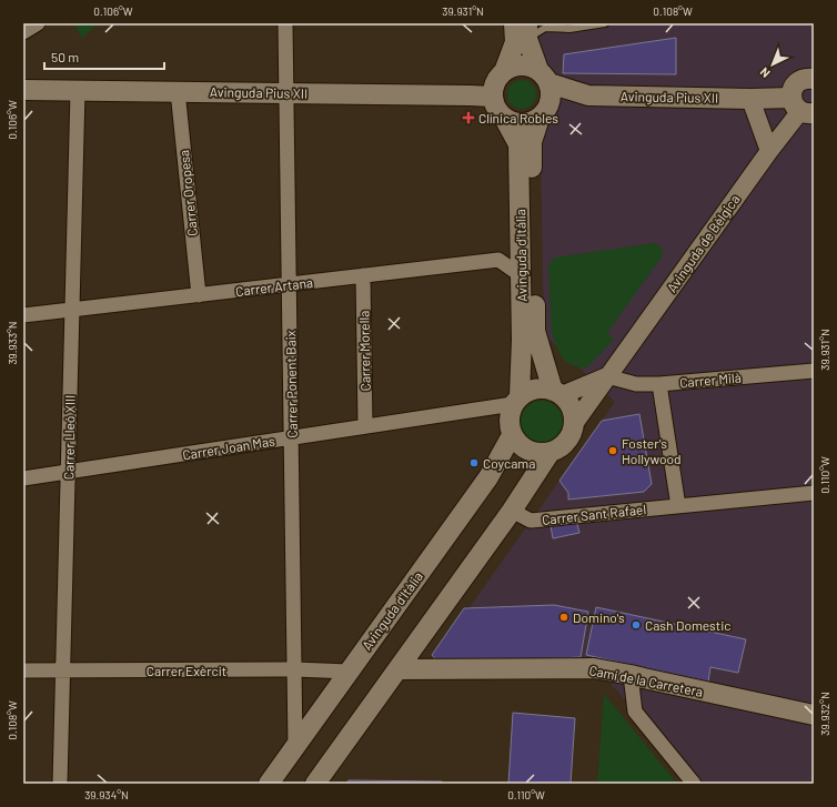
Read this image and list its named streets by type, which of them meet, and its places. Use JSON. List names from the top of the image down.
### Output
{
  "streets": {
    "main road": ["Avinguda Pius XII", "Avinguda d'Itàlia", "Camí de la Carretera"],
    "street": [
      "Carrer Oropesa",
      "Avinguda de Bèlgica",
      "Carrer Artana",
      "Carrer Morella",
      "Carrer Milà",
      "Carrer Ponent Baix",
      "Carrer Lleó XIII",
      "Carrer Joan Mas",
      "Carrer Sant Rafael",
      "Carrer Exèrcit"
    ]
  },
  "crossings": [
    ["Avinguda Pius XII", "Carrer Oropesa"],
    ["Avinguda Pius XII", "Avinguda de Bèlgica"],
    ["Avinguda Pius XII", "Avinguda d'Itàlia"],
    ["Avinguda Pius XII", "Carrer Ponent Baix"],
    ["Avinguda Pius XII", "Carrer Lleó XIII"],
    ["Carrer Oropesa", "Carrer Artana"],
    ["Avinguda de Bèlgica", "Avinguda d'Itàlia"],
    ["Avinguda de Bèlgica", "Carrer Milà"],
    ["Avinguda de Bèlgica", "Carrer Joan Mas"],
    ["Avinguda d'Itàlia", "Carrer Artana"],
    ["Avinguda d'Itàlia", "Carrer Ponent Baix"],
    ["Avinguda d'Itàlia", "Carrer Joan Mas"],
    ["Avinguda d'Itàlia", "Carrer Exèrcit"],
    ["Carrer Artana", "Carrer Morella"],
    ["Carrer Artana", "Carrer Ponent Baix"],
    ["Carrer Artana", "Carrer Lleó XIII"],
    ["Carrer Morella", "Carrer Joan Mas"],
    ["Carrer Ponent Baix", "Carrer Joan Mas"],
    ["Carrer Ponent Baix", "Carrer Exèrcit"],
    ["Carrer Lleó XIII", "Carrer Joan Mas"],
    ["Carrer Lleó XIII", "Carrer Exèrcit"]
  ],
  "places": {
    "health": ["Clínica Robles"],
    "other": [
      "Foster's Hollywood",
      "Coycama",
      "Domino's",
      "Cash Domestic"
    ]
  },
  "scale_bar": "50 m",
  "north": "bottom left",
  "coordinates": [
    "0.106°W",
    "39.931°N",
    "0.108°W",
    "39.933°N",
    "0.110°W",
    "39.932°N",
    "39.934°N"
  ]
}
